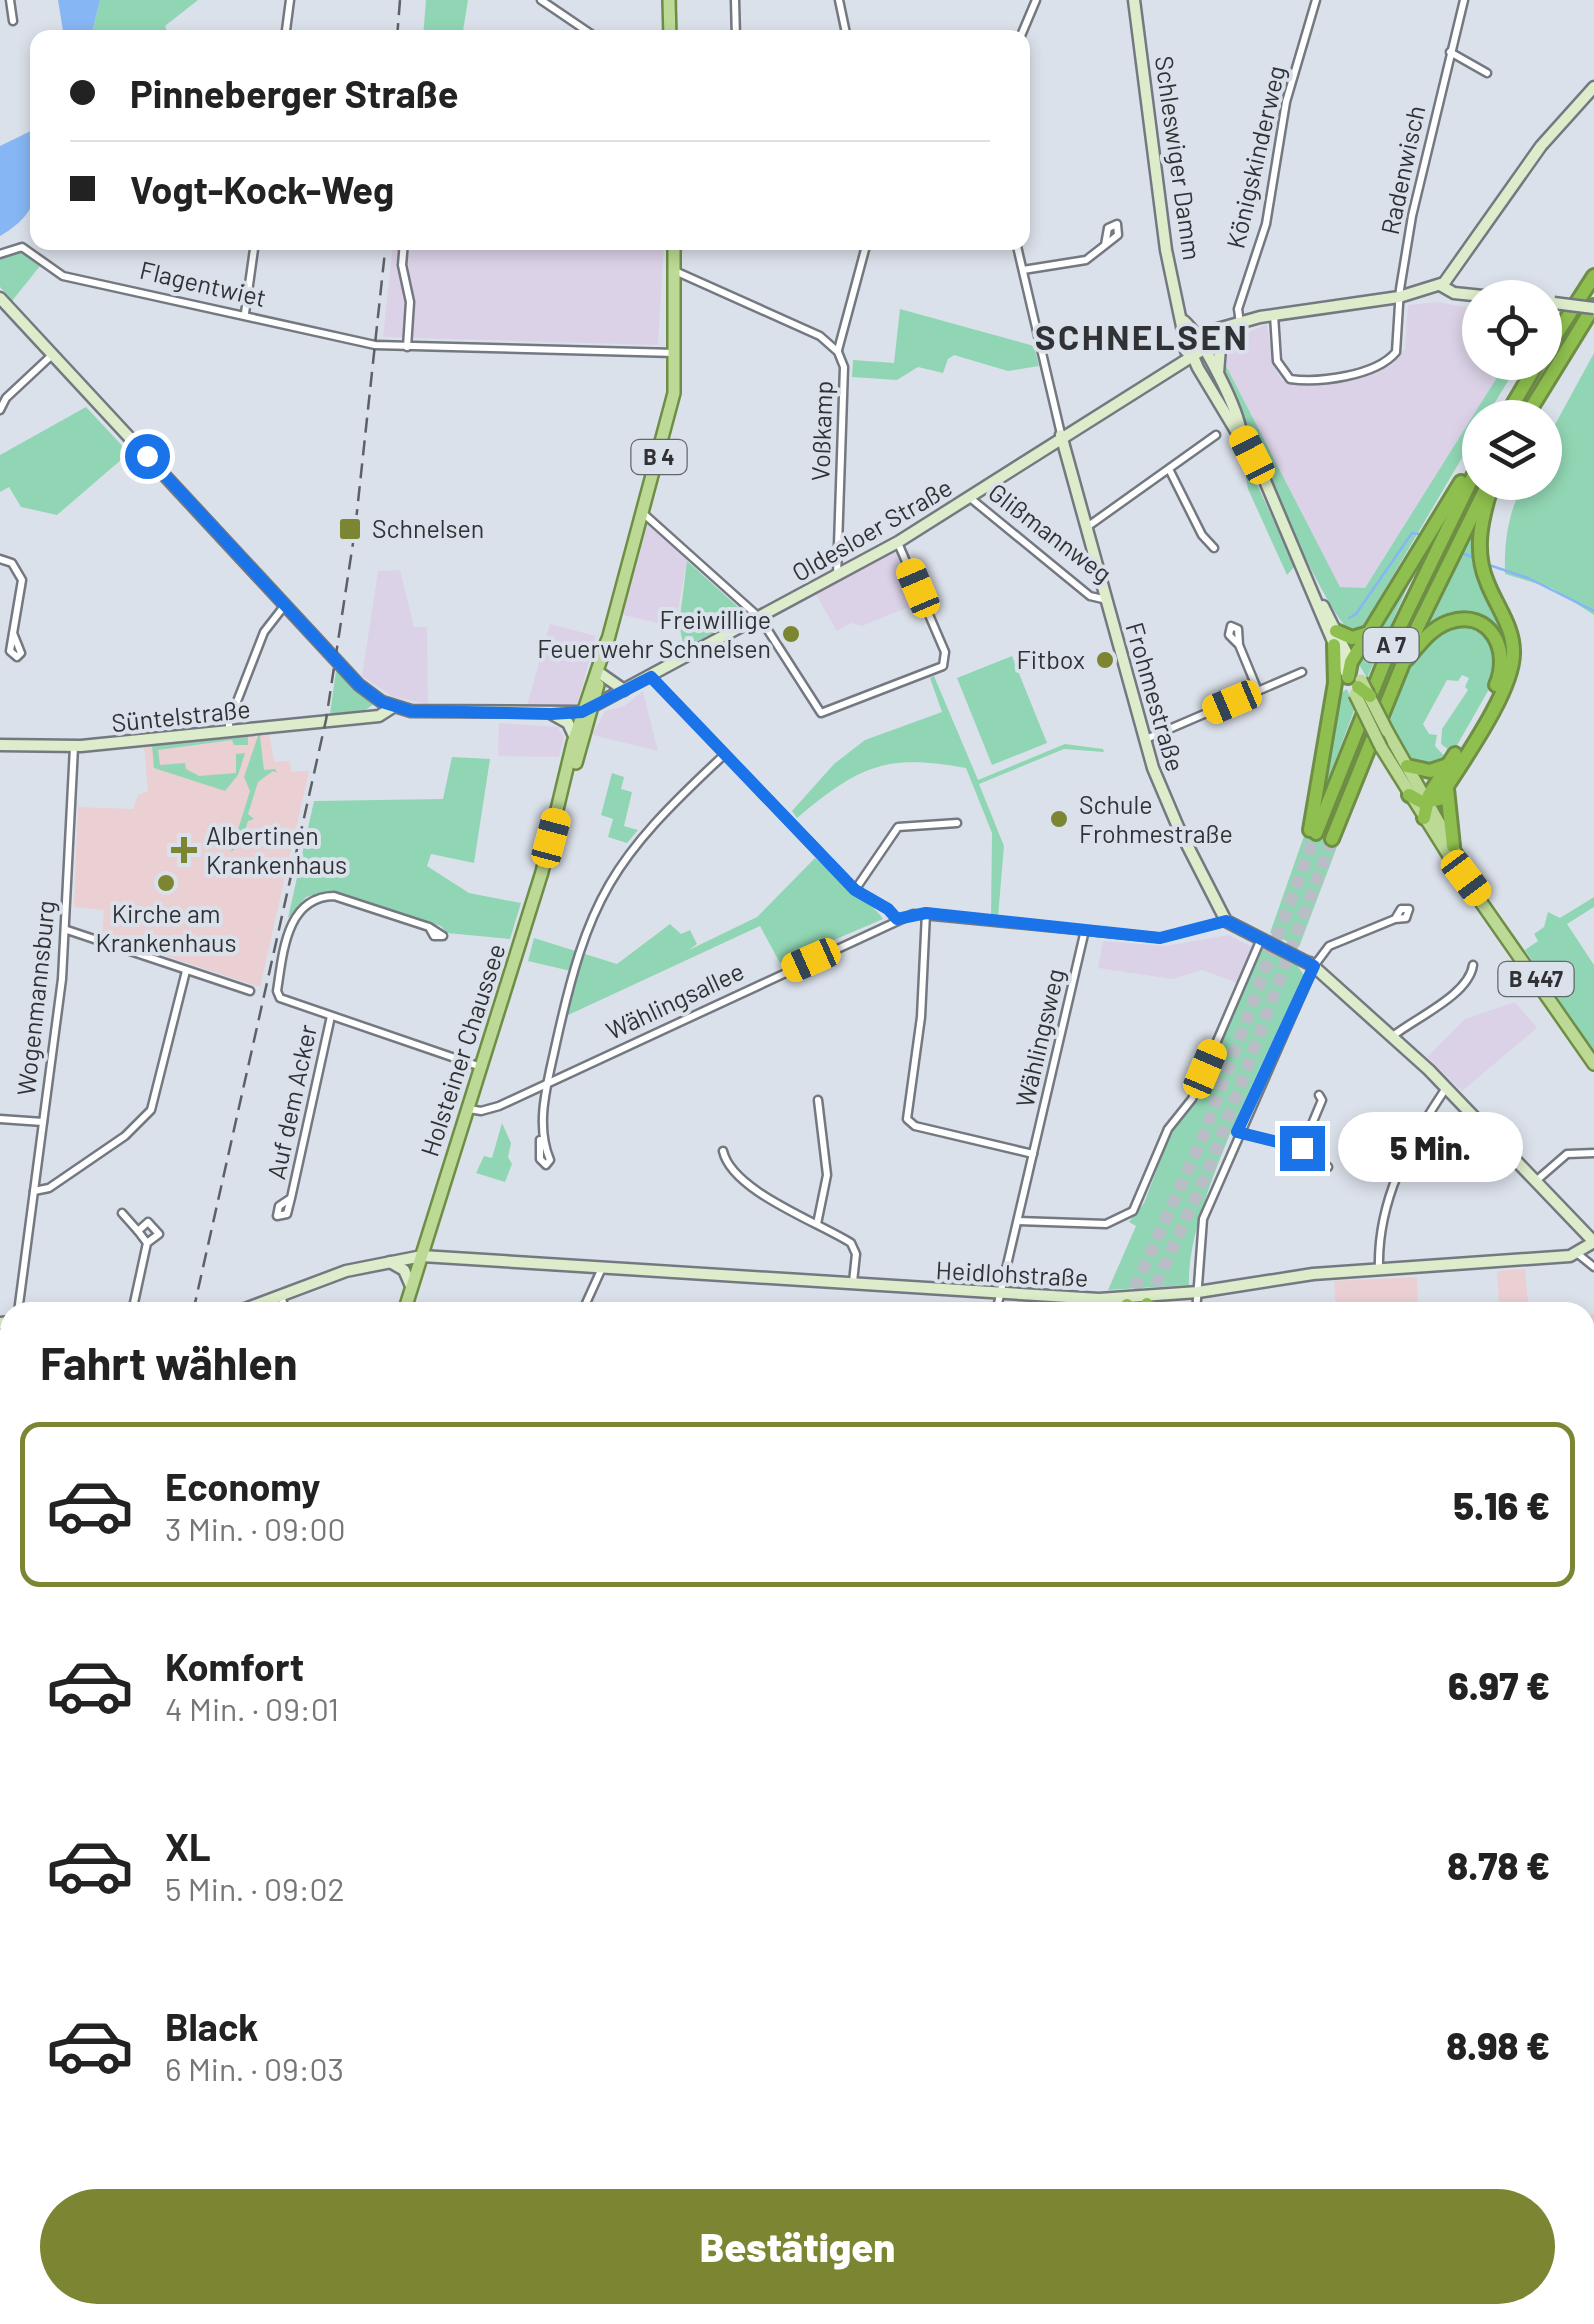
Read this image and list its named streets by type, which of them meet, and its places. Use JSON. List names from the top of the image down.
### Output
{
  "streets": {
    "highway": ["A 7"],
    "main road": [
      "Schleswiger Damm",
      "B 4",
      "Oldesloer Straße",
      "Frohmestraße",
      "Süntelstraße",
      "B 447",
      "Holsteiner Chaussee",
      "Heidlohstraße"
    ],
    "street": [
      "Königskinderweg",
      "Radenwisch",
      "Flagentwiet",
      "Voßkamp",
      "Glißmannweg",
      "Wogenmannsburg",
      "Wählingsallee",
      "Wählingsweg",
      "Auf dem Acker"
    ]
  },
  "crossings": [
    ["Königskinderweg", "Oldesloer Straße"],
    ["Schleswiger Damm", "Oldesloer Straße"],
    ["Schleswiger Damm", "A 7"],
    ["Radenwisch", "Oldesloer Straße"],
    ["Flagentwiet", "Holsteiner Chaussee"],
    ["Voßkamp", "Oldesloer Straße"],
    ["Voßkamp", "Holsteiner Chaussee"],
    ["Oldesloer Straße", "Glißmannweg"],
    ["Oldesloer Straße", "Frohmestraße"],
    ["Oldesloer Straße", "Holsteiner Chaussee"],
    ["Glißmannweg", "Frohmestraße"],
    ["Frohmestraße", "Wählingsallee"],
    ["Süntelstraße", "Wogenmannsburg"],
    ["Wählingsallee", "Wählingsweg"],
    ["Wählingsallee", "Holsteiner Chaussee"],
    ["Wählingsweg", "Heidlohstraße"],
    ["Holsteiner Chaussee", "Heidlohstraße"]
  ],
  "districts": ["SCHNELSEN"],
  "places": {
    "transit": ["Schnelsen"],
    "other": [
      "Freiwillige Feuerwehr Schnelsen",
      "Fitbox",
      "Schule Frohmestraße",
      "Kirche am Krankenhaus"
    ],
    "health": ["Albertinen Krankenhaus"]
  },
  "page": {
    "banner": ["Pinneberger Straße", "Vogt-Kock-Weg"],
    "bubble": "5 Min.",
    "heading": "Fahrt wählen",
    "list": [
      {
        "name": "Economy",
        "note": "3 Min. · 09:00",
        "value": "5.16 €"
      },
      {
        "name": "Komfort",
        "note": "4 Min. · 09:01",
        "value": "6.97 €"
      },
      {
        "name": "XL",
        "note": "5 Min. · 09:02",
        "value": "8.78 €"
      },
      {
        "name": "Black",
        "note": "6 Min. · 09:03",
        "value": "8.98 €"
      }
    ],
    "buttons": "Bestätigen"
  }
}
